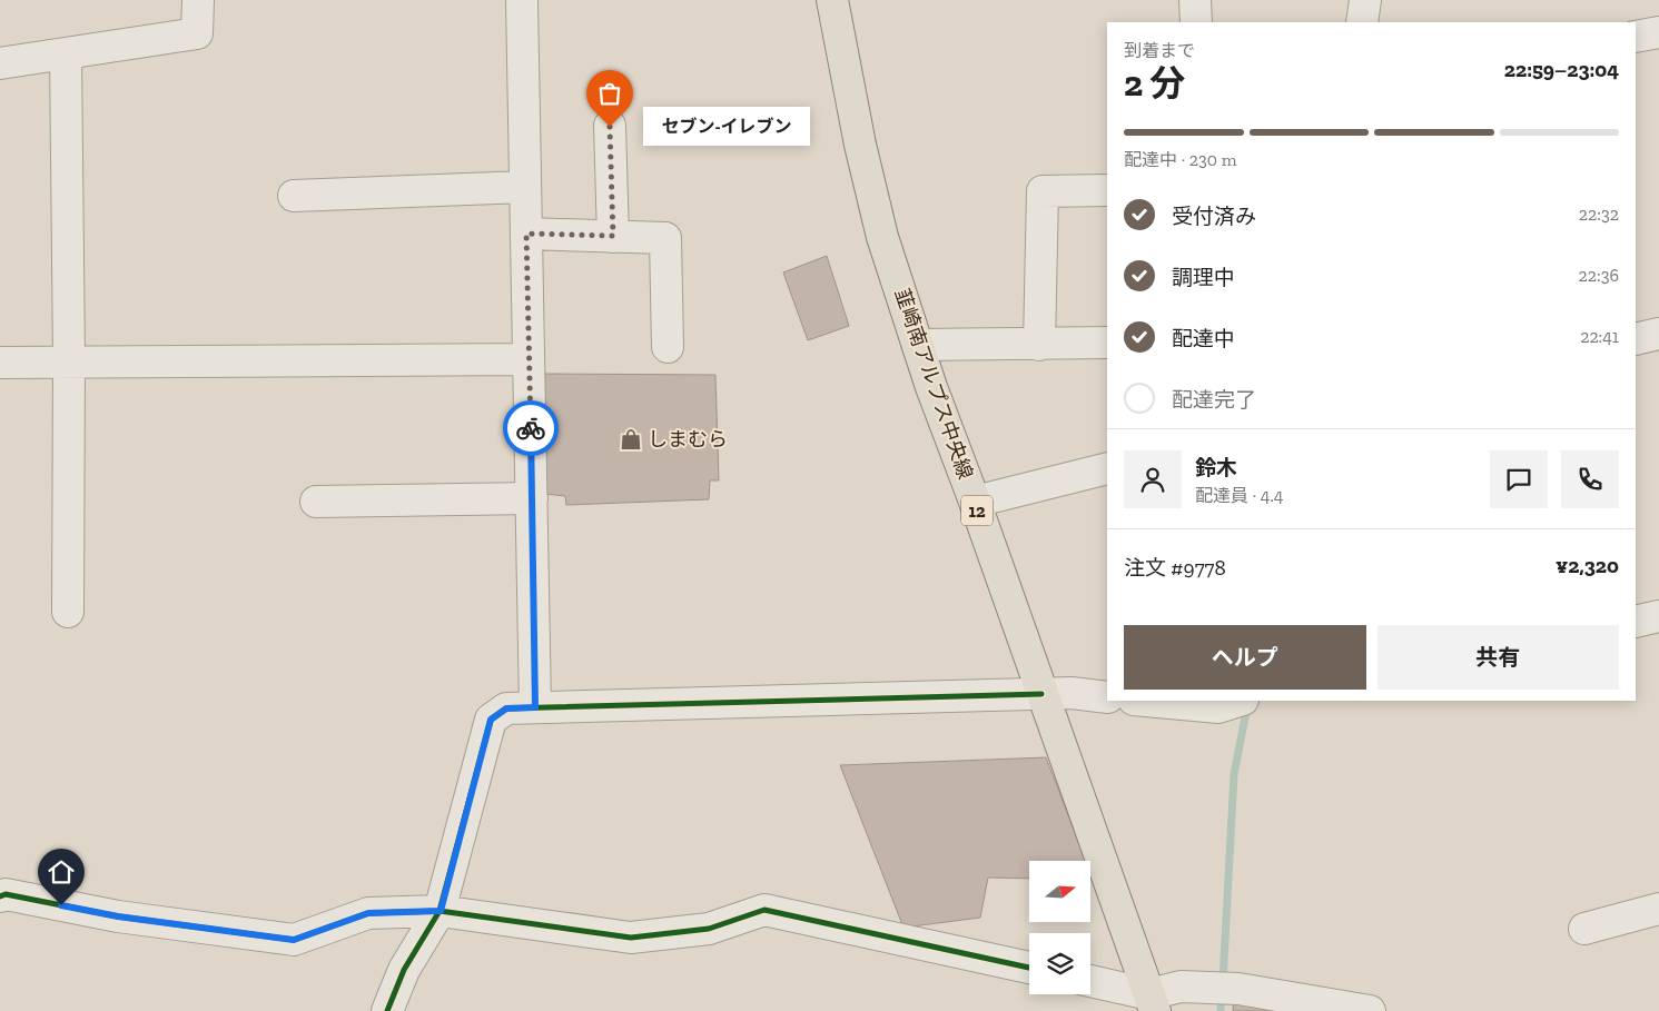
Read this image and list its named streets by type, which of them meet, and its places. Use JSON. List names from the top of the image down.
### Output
{
  "streets": {
    "main road": ["韮崎南アルプス中央線", "12"]
  },
  "places": {
    "other": ["セブン-イレブン"],
    "shop": ["しまむら"]
  },
  "north": "right",
  "page": {
    "heading": ["2 分", "到着まで", "22:59–23:04"],
    "panel": [
      "鈴木",
      "配達員 · 4.4",
      "注文 #9778",
      "¥2,320"
    ],
    "bubble": "セブン-イレブン",
    "bar": "配達中 · 230 m",
    "list": [
      ["受付済み", "22:32"],
      ["調理中", "22:36"],
      ["配達中", "22:41"],
      "配達完了"
    ],
    "buttons": ["ヘルプ", "共有"]
  }
}
